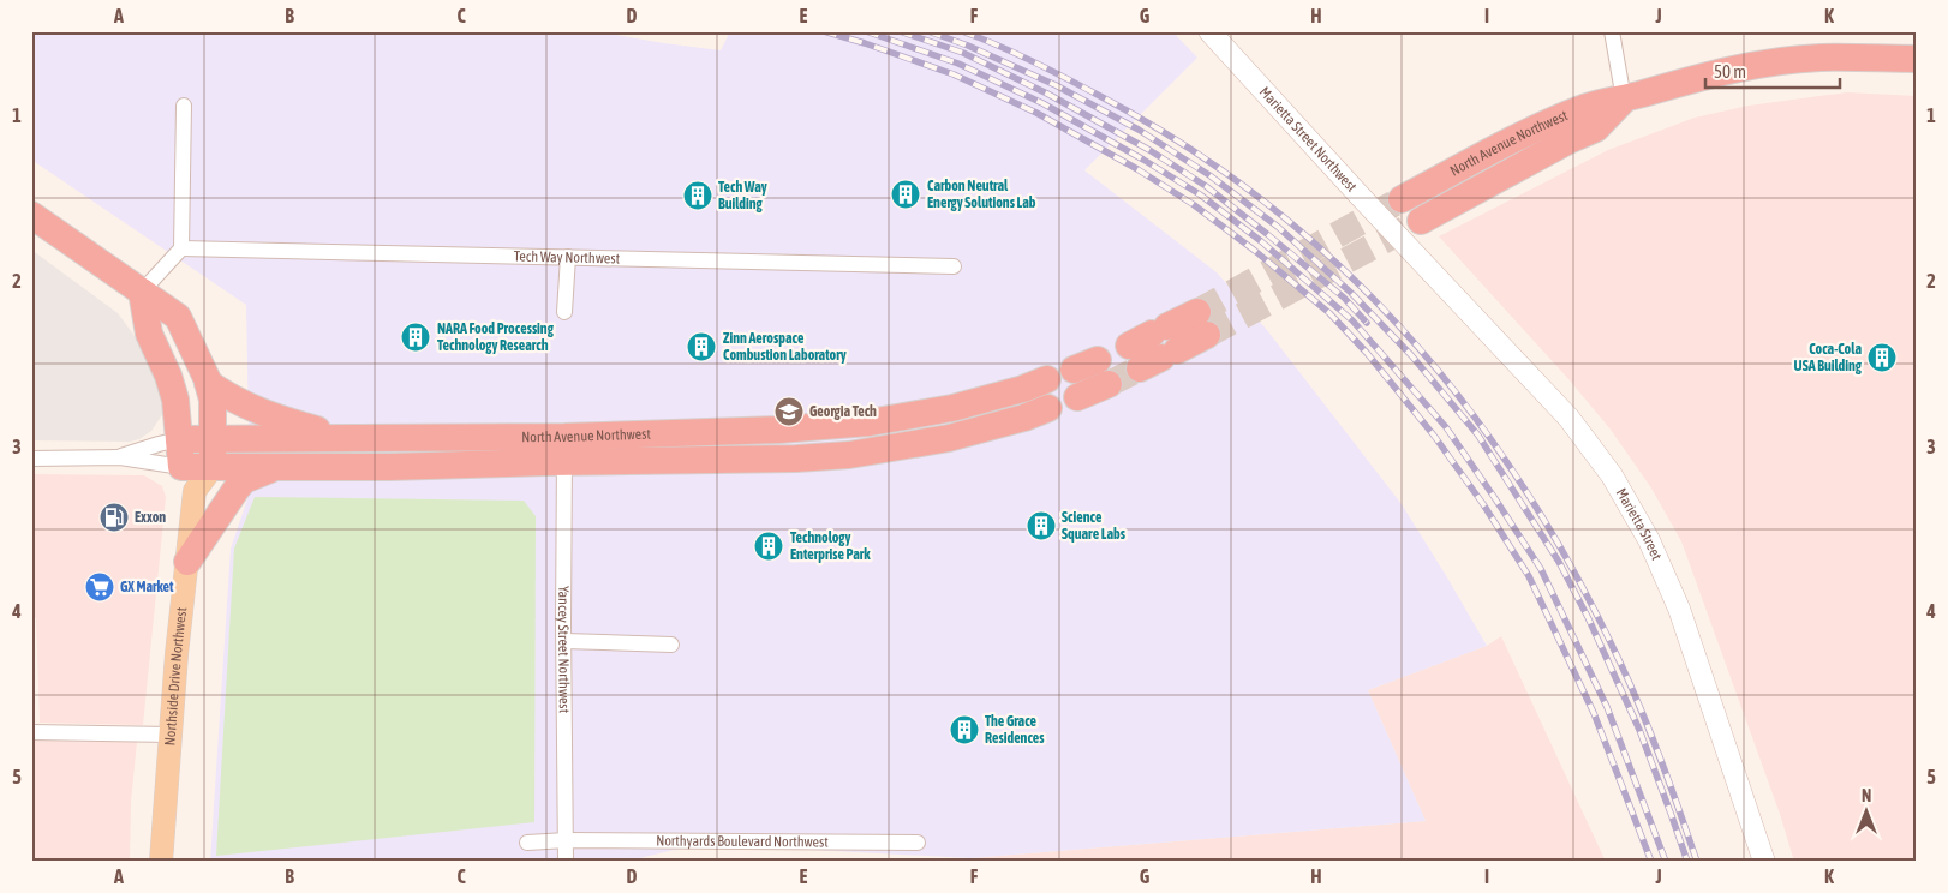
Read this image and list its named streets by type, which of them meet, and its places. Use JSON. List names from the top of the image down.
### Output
{
  "streets": {
    "highway": ["North Avenue Northwest"],
    "main road": ["Marietta Street Northwest", "Marietta Street", "Northside Drive Northwest"],
    "street": ["Tech Way Northwest", "Yancey Street Northwest", "Northyards Boulevard Northwest"]
  },
  "crossings": [
    ["Marietta Street Northwest", "Marietta Street"],
    ["North Avenue Northwest", "Yancey Street Northwest"],
    ["Yancey Street Northwest", "Northyards Boulevard Northwest"]
  ],
  "places": {
    "building": [
      "Carbon Neutral Energy Solutions Lab",
      "Tech Way Building",
      "NARA Food Processing Technology Research",
      "Zinn Aerospace Combustion Laboratory",
      "Coca-Cola USA Building",
      "Science Square Labs",
      "Technology Enterprise Park",
      "The Grace Residences"
    ],
    "school or university": ["Georgia Tech"],
    "fuel station": ["Exxon"],
    "supermarket": ["GX Market"]
  },
  "scale_bar": "50 m",
  "north": "top",
  "grid": {
    "columns": [
      "A",
      "B",
      "C",
      "D",
      "E",
      "F",
      "G",
      "H",
      "I",
      "J",
      "K"
    ],
    "rows": [
      "1",
      "2",
      "3",
      "4",
      "5"
    ]
  }
}
